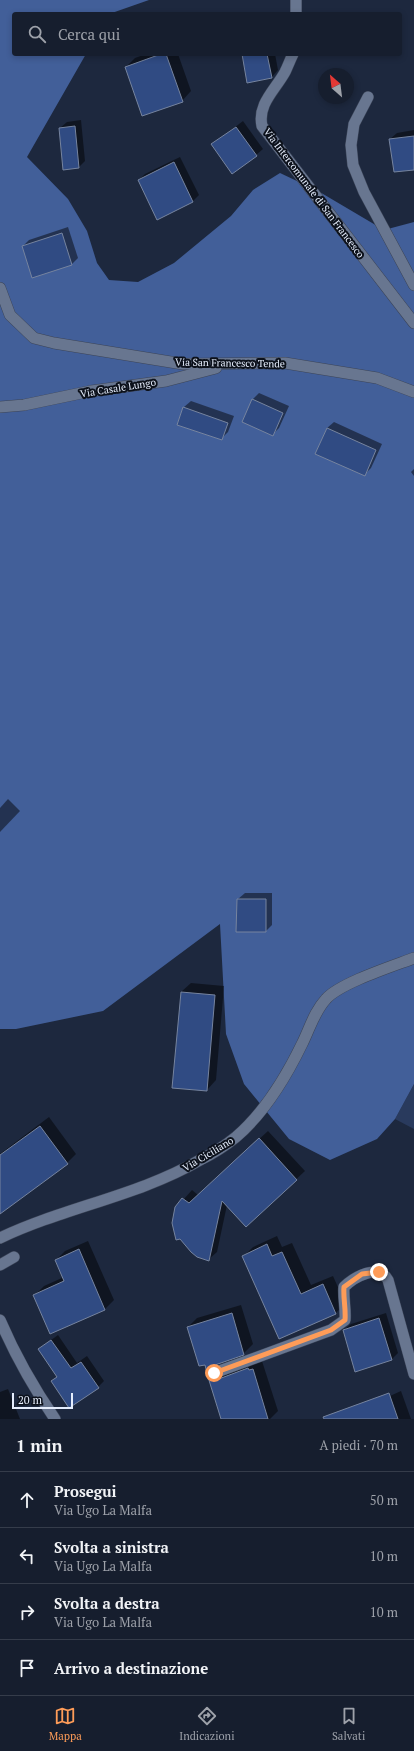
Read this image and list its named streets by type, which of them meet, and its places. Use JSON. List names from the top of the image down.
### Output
{
  "streets": {
    "street": [
      "Via Intercomunale di San Francesco",
      "Via San Francesco Tende",
      "Via Casale Lungo",
      "Via Ciciliano"
    ]
  },
  "crossings": [
    ["Via San Francesco Tende", "Via Casale Lungo"]
  ],
  "scale_bar": "20 m",
  "north": "top left",
  "page": {
    "search": "Cerca qui",
    "scale": "20 m",
    "heading": ["1 min", "A piedi · 70 m"],
    "list": [
      ["Prosegui", "Via Ugo La Malfa", "50 m"],
      ["Svolta a sinistra", "Via Ugo La Malfa", "10 m"],
      ["Svolta a destra", "Via Ugo La Malfa", "10 m"],
      "Arrivo a destinazione"
    ],
    "nav": ["Mappa", "Indicazioni", "Salvati"]
  }
}
